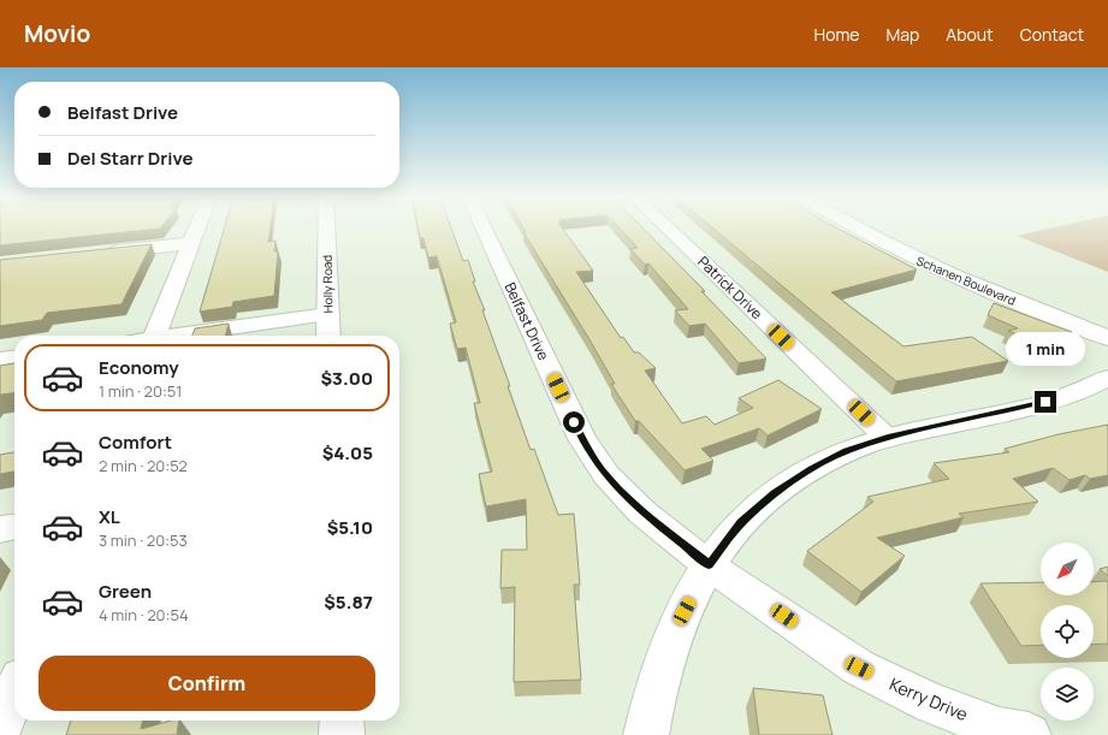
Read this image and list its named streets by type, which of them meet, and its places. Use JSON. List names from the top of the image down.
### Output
{
  "streets": {
    "street": [
      "Schanen Boulevard",
      "Holly Road",
      "Patrick Drive",
      "Belfast Drive",
      "Kerry Drive"
    ]
  },
  "crossings": [
    ["Belfast Drive", "Kerry Drive"]
  ],
  "north": "bottom left",
  "page": {
    "header": "Movio",
    "nav": [
      "Home",
      "Map",
      "About",
      "Contact"
    ],
    "banner": ["Belfast Drive", "Del Starr Drive"],
    "bubble": "1 min",
    "list": [
      {
        "name": "Economy",
        "note": "1 min · 20:51",
        "value": "$3.00"
      },
      {
        "name": "Comfort",
        "note": "2 min · 20:52",
        "value": "$4.05"
      },
      {
        "name": "XL",
        "note": "3 min · 20:53",
        "value": "$5.10"
      },
      {
        "name": "Green",
        "note": "4 min · 20:54",
        "value": "$5.87"
      }
    ],
    "buttons": "Confirm"
  }
}
